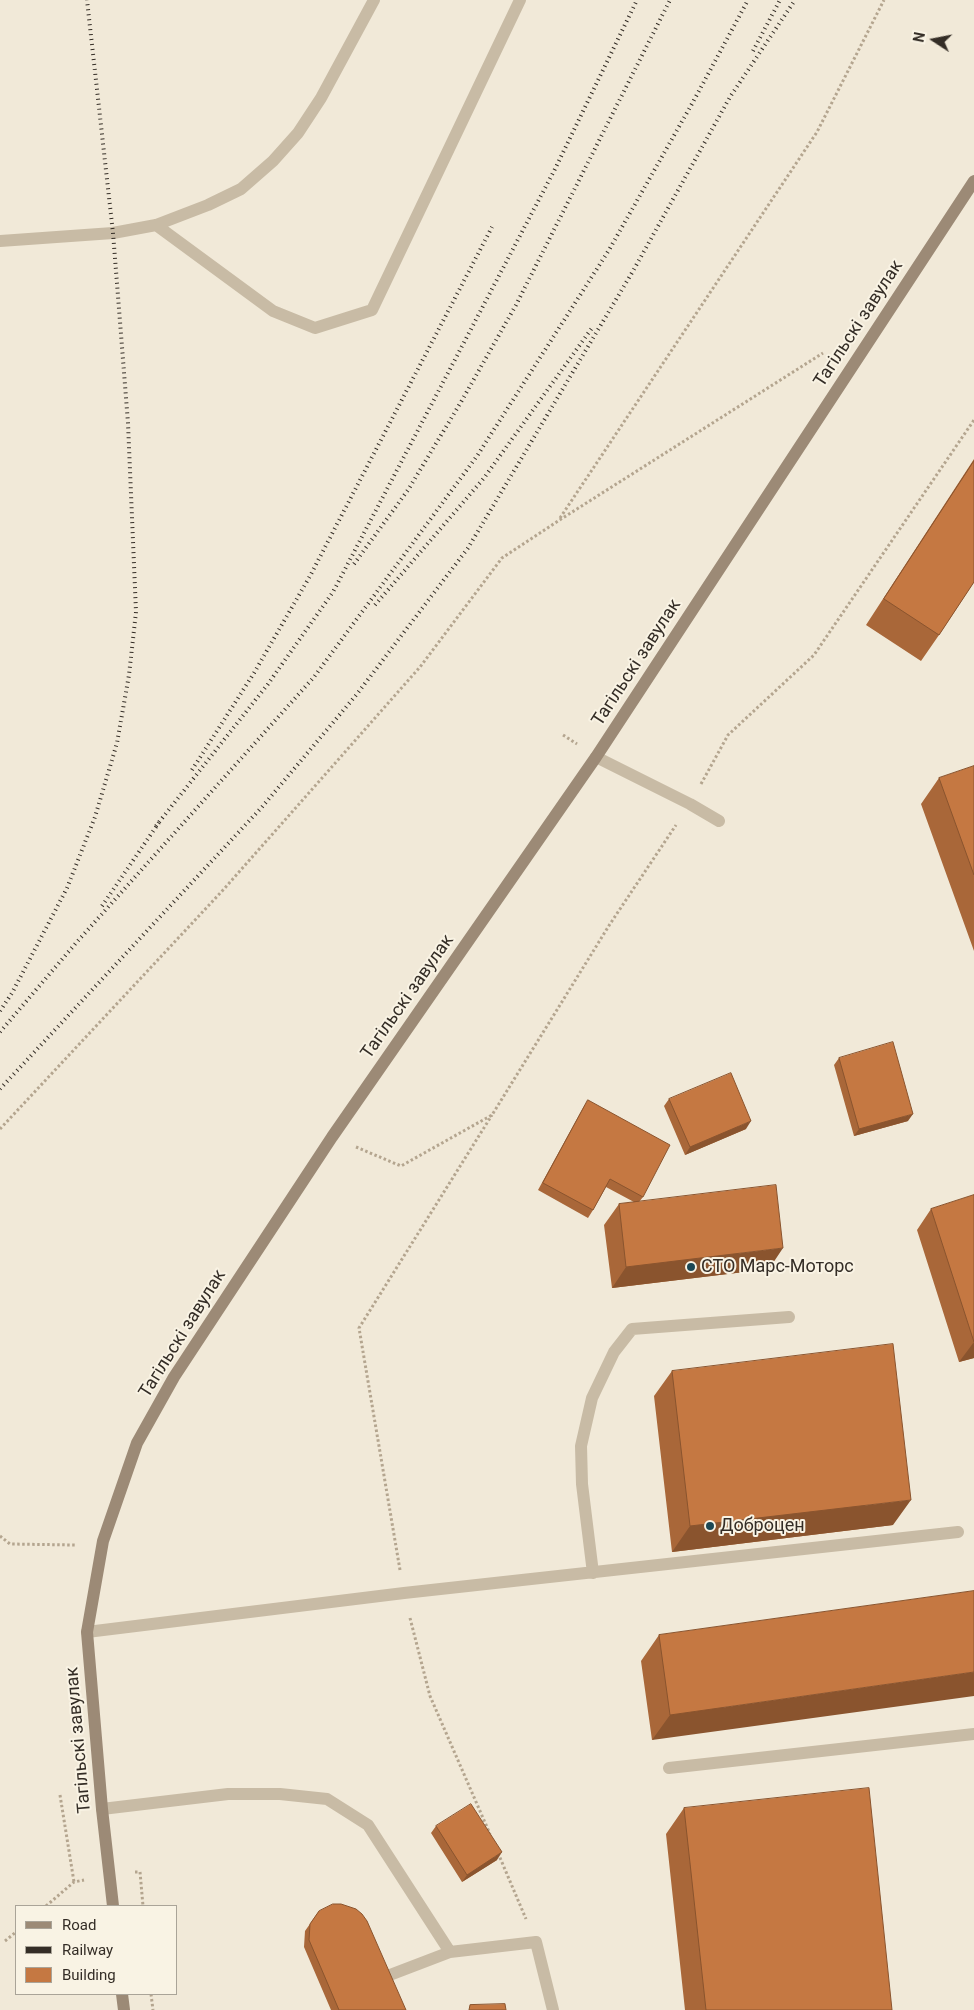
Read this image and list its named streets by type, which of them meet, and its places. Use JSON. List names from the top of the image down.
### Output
{
  "streets": {
    "main road": ["Тагільскі завулак"]
  },
  "places": ["СТО Марс-Моторс", "Доброцен"],
  "legend": ["Road", "Railway", "Building"],
  "north": "left"
}
